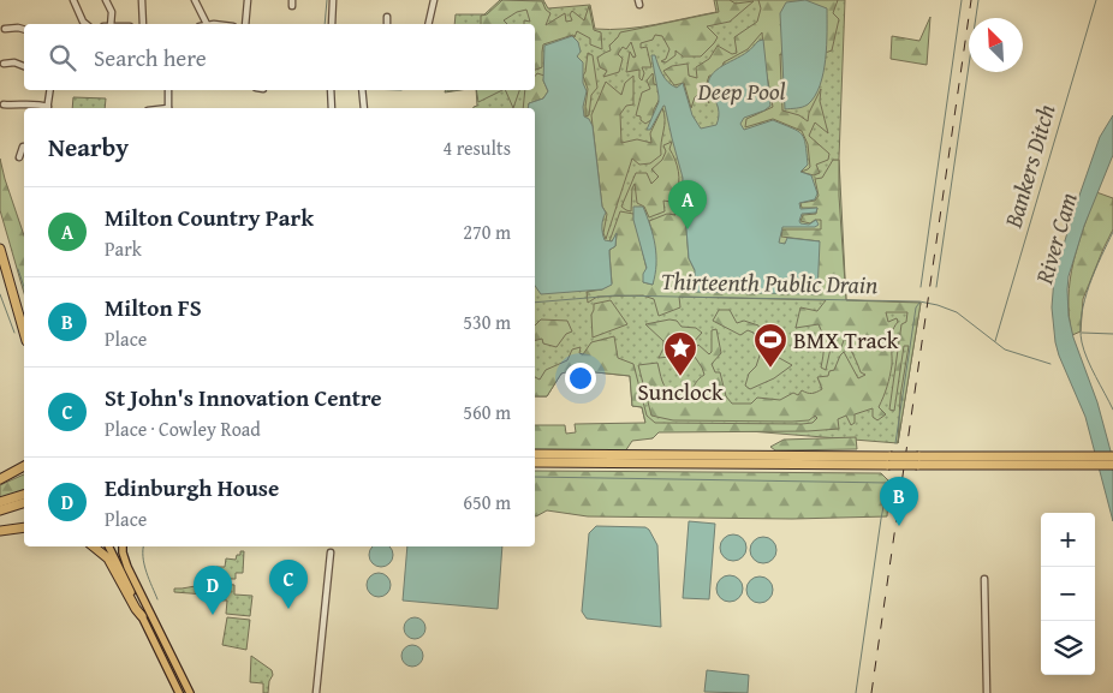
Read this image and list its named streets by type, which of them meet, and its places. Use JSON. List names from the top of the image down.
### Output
{
  "water": [
    "Deep Pool",
    "Bankers Ditch",
    "River Cam",
    "Thirteenth Public Drain"
  ],
  "places": {
    "sports": ["BMX Track"],
    "place": ["Sunclock"]
  },
  "north": "top left",
  "page": {
    "search": "Search here",
    "heading": ["Nearby", "4 results"],
    "pins": [
      "A",
      "B",
      "C",
      "D"
    ],
    "list": [
      {
        "mark": "A",
        "name": "Milton Country Park",
        "note": "Park",
        "value": "270 m"
      },
      {
        "mark": "B",
        "name": "Milton FS",
        "note": "Place",
        "value": "530 m"
      },
      {
        "mark": "C",
        "name": "St John's Innovation Centre",
        "note": "Place · Cowley Road",
        "value": "560 m"
      },
      {
        "mark": "D",
        "name": "Edinburgh House",
        "note": "Place",
        "value": "650 m"
      }
    ],
    "map_buttons": ["+", "−"]
  }
}
